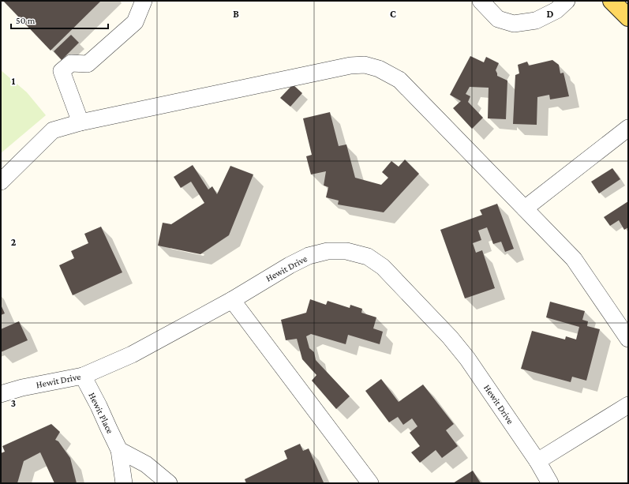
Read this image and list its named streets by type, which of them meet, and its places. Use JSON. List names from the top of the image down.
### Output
{
  "streets": {
    "street": ["Hewit Drive", "Hewit Place"]
  },
  "crossings": [
    ["Hewit Drive", "Hewit Place"]
  ],
  "scale_bar": "50 m",
  "grid": {
    "columns": ["B", "C", "D"],
    "rows": ["1", "2", "3"]
  }
}
